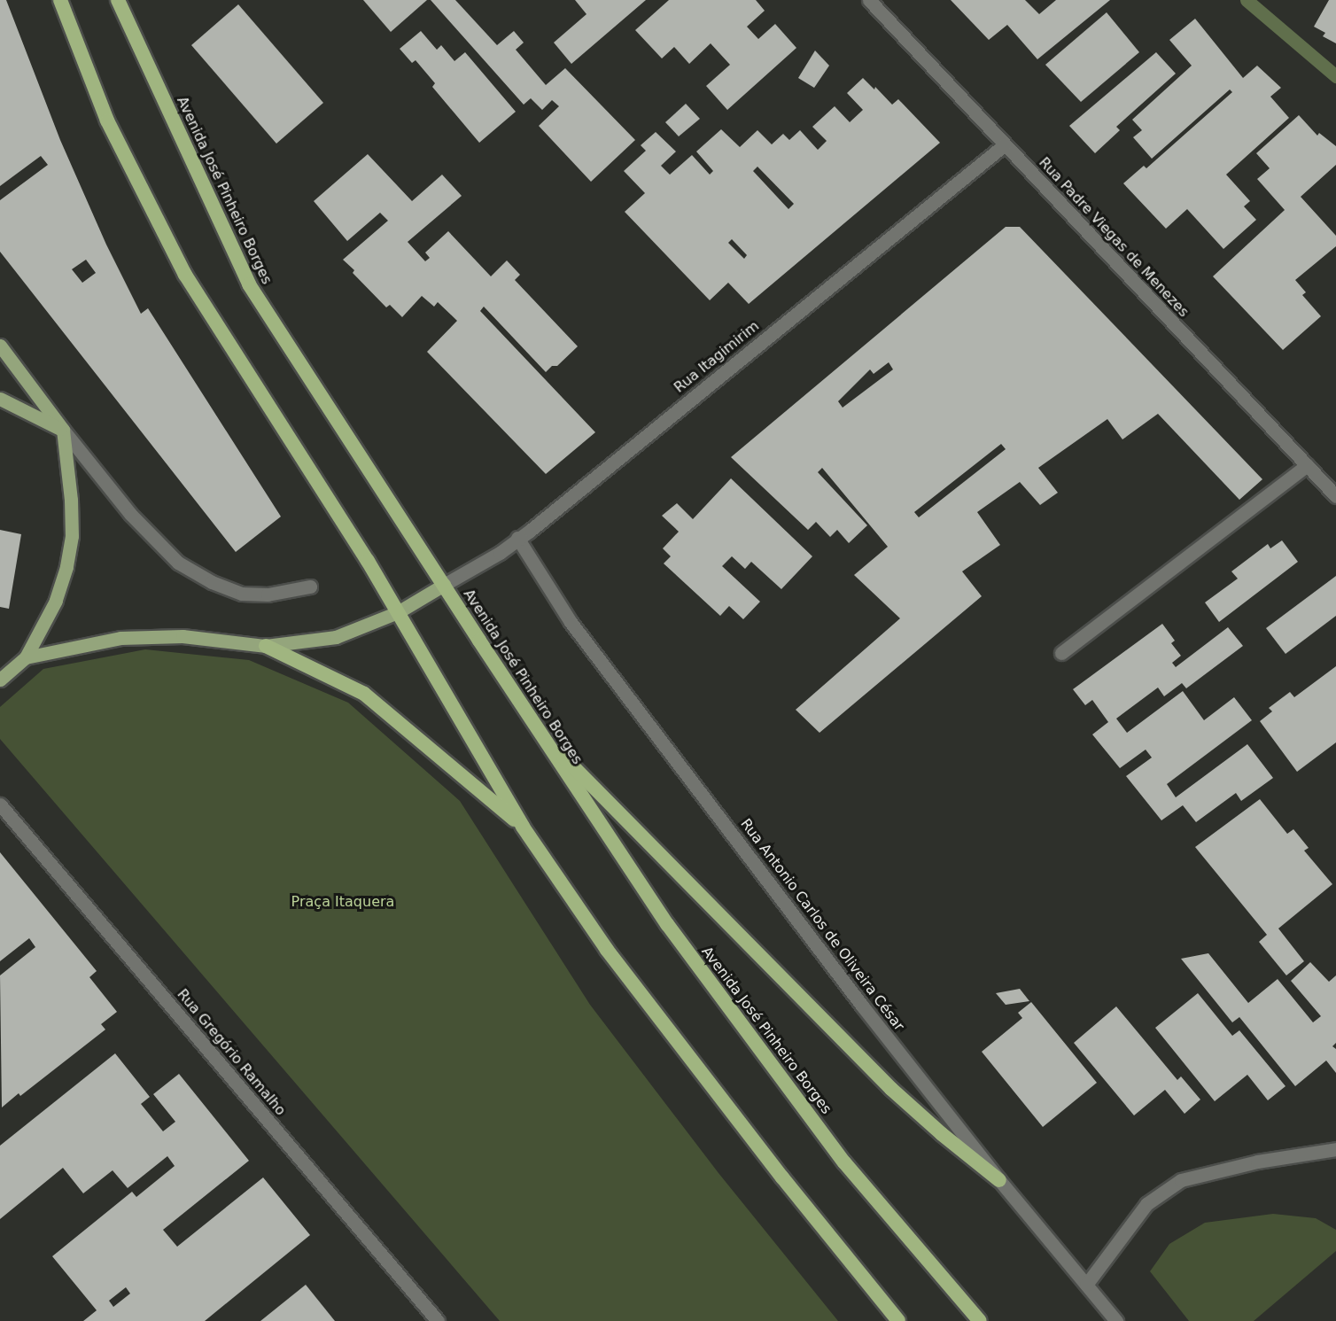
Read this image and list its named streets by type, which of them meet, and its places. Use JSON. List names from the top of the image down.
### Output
{
  "streets": {
    "highway": ["Avenida José Pinheiro Borges"],
    "street": [
      "Rua Padre Viegas de Menezes",
      "Rua Itagimirim",
      "Rua Antonio Carlos de Oliveira César",
      "Rua Gregório Ramalho"
    ]
  },
  "crossings": [
    ["Avenida José Pinheiro Borges", "Rua Itagimirim"],
    ["Rua Padre Viegas de Menezes", "Rua Itagimirim"],
    ["Rua Itagimirim", "Rua Antonio Carlos de Oliveira César"]
  ],
  "parks": ["Praça Itaquera"]
}
